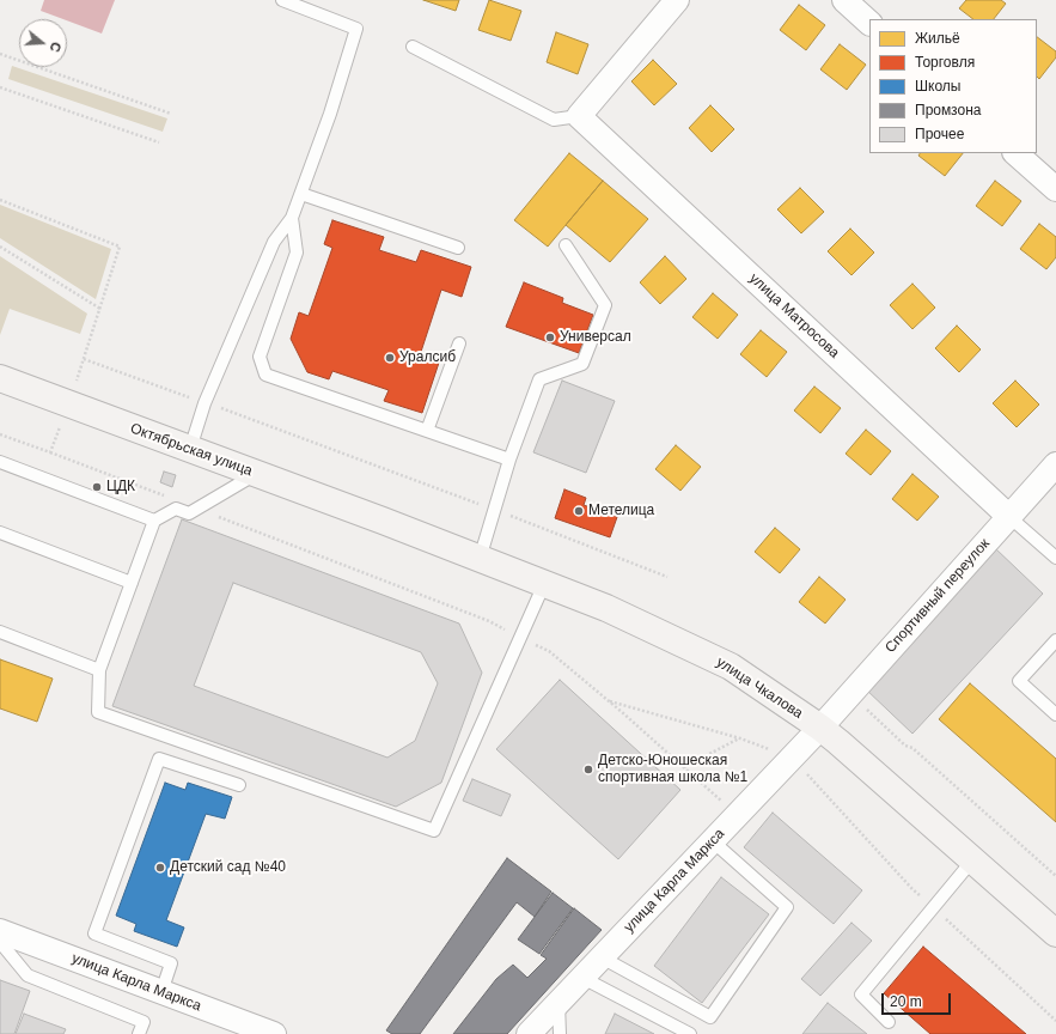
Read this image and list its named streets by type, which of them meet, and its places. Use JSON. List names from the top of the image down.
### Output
{
  "streets": {
    "street": [
      "улица Матросова",
      "Октябрьская улица",
      "Спортивный переулок",
      "улица Чкалова",
      "улица Карла Маркса"
    ]
  },
  "crossings": [
    ["улица Матросова", "Спортивный переулок"],
    ["Октябрьская улица", "улица Чкалова"],
    ["Спортивный переулок", "улица Чкалова"],
    ["Спортивный переулок", "улица Карла Маркса"],
    ["улица Чкалова", "улица Карла Маркса"]
  ],
  "places": [
    "Универсал",
    "Уралсиб",
    "ЦДК",
    "Метелица",
    "Детско-Юношеская спортивная школа №1",
    "Детский сад №40"
  ],
  "legend": [
    "Жильё",
    "Торговля",
    "Школы",
    "Промзона",
    "Прочее"
  ],
  "scale_bar": "20 m",
  "north": "right"
}
